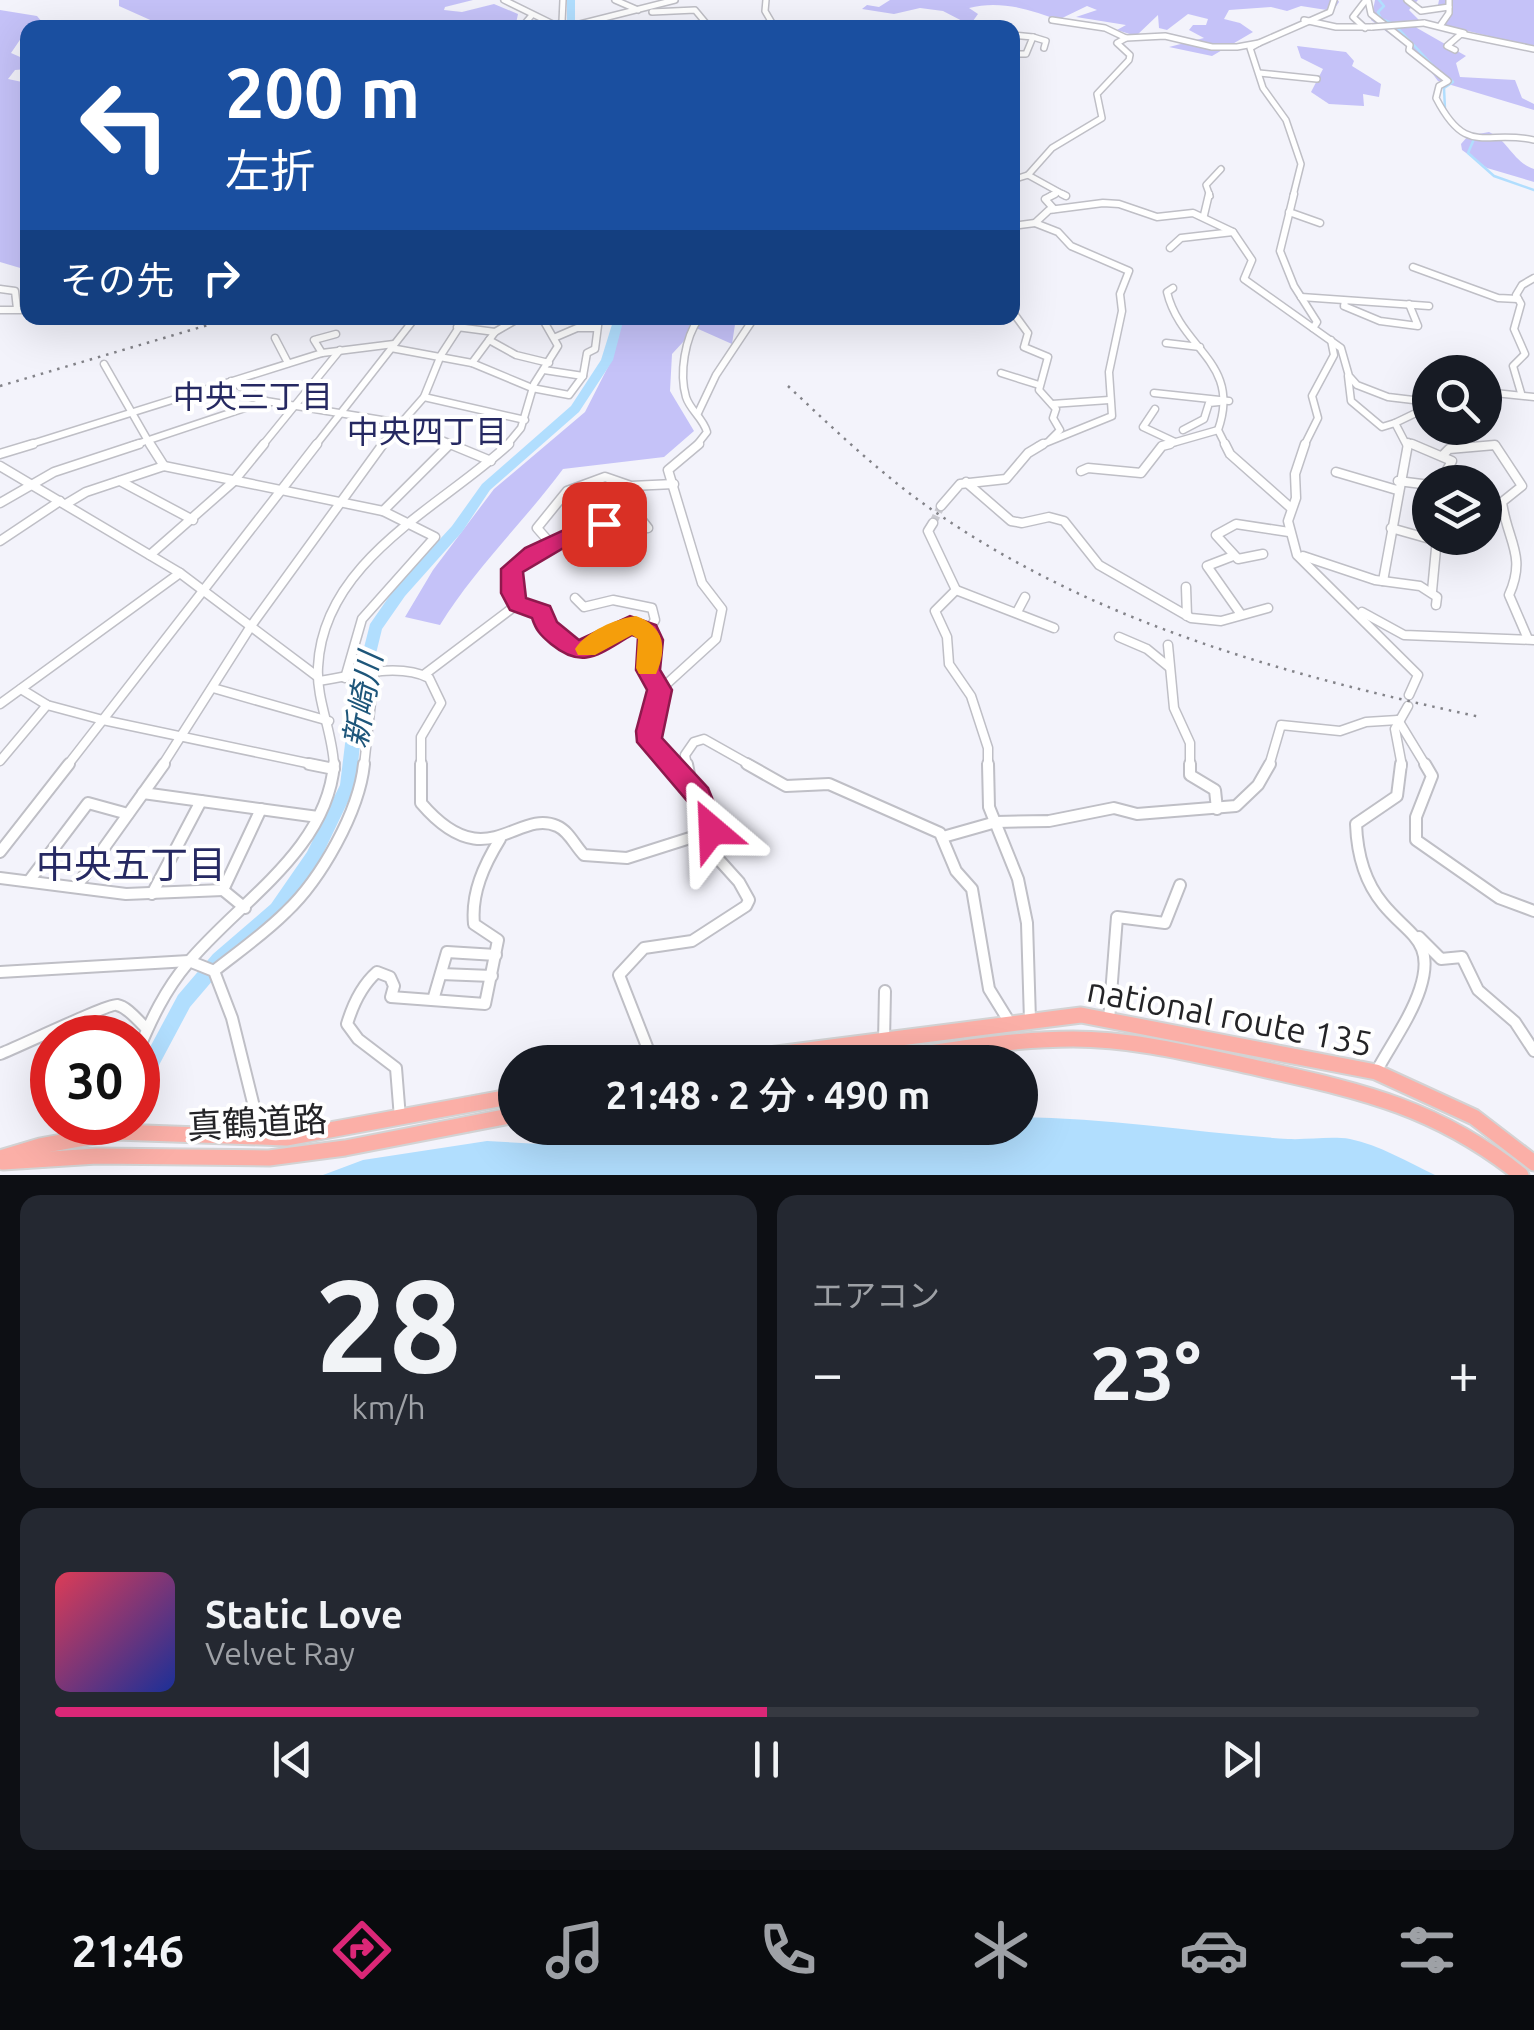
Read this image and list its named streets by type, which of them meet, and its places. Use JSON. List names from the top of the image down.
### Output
{
  "streets": {
    "highway": ["national route 135", "真鶴道路"]
  },
  "districts": ["中央三丁目", "中央四丁目", "中央五丁目"],
  "water": ["新崎川"],
  "page": {
    "turn": ["200 m", "左折"],
    "then": "その先",
    "limit": "30",
    "trip": "21:48 · 2 分 · 490 m",
    "tile": [
      ["28", "km/h"],
      "エアコン"
    ],
    "heat": ["−", "23°", "+"],
    "song": ["Static Love", "Velvet Ray"],
    "tabs": "21:46"
  }
}
